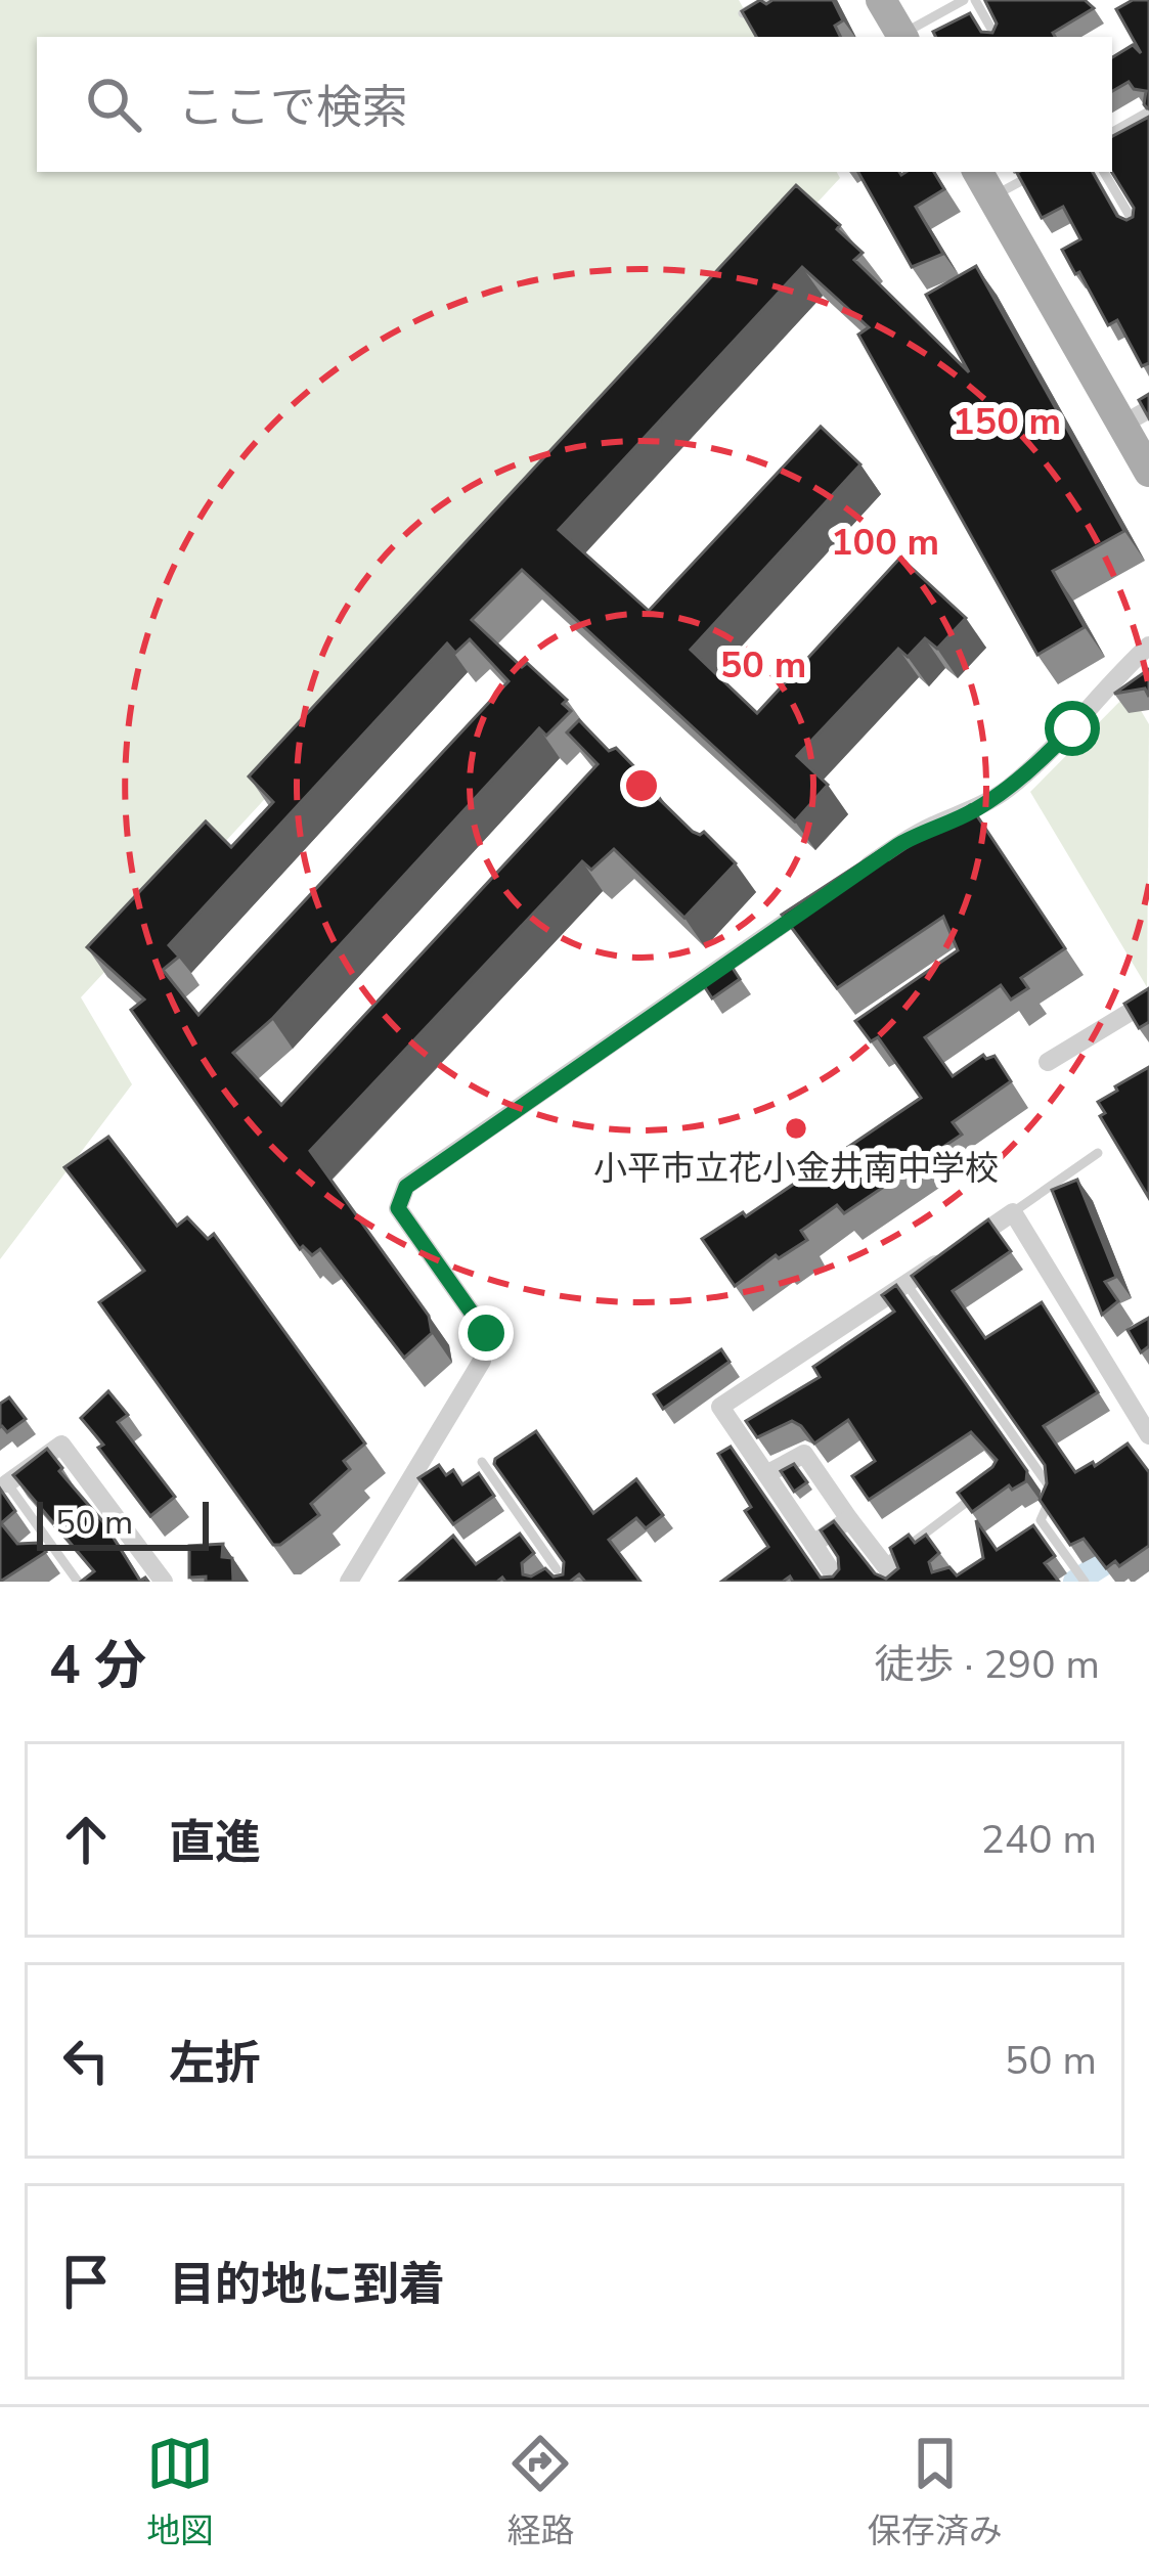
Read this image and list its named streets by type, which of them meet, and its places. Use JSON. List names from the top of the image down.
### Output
{
  "places": ["小平市立花小金井南中学校"],
  "scale_bar": "50 m",
  "page": {
    "search": "ここで検索",
    "scale": "50 m",
    "heading": ["4 分", "徒歩 · 290 m"],
    "list": [
      ["直進", "240 m"],
      ["左折", "50 m"],
      "目的地に到着"
    ],
    "nav": ["地図", "経路", "保存済み"]
  },
  "rings": ["150 m", "100 m", "50 m"]
}
